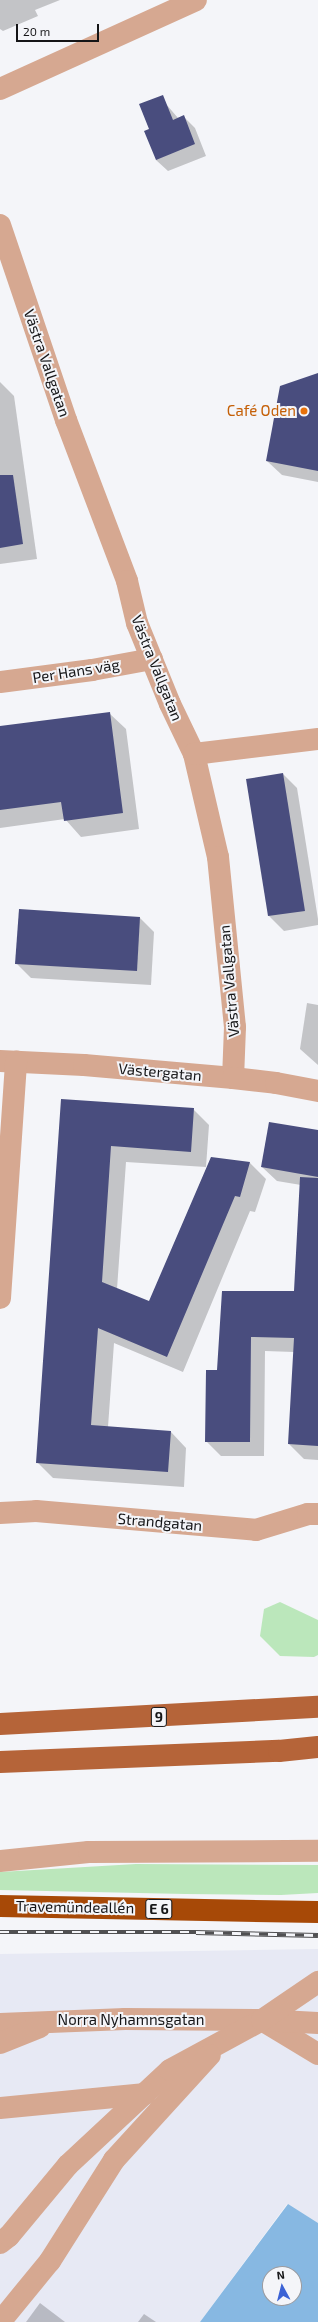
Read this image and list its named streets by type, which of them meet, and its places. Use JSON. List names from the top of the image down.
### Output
{
  "streets": {
    "highway": ["Travemündeallén", "E 6"],
    "main road": ["9"],
    "street": [
      "Västra Vallgatan",
      "Per Hans väg",
      "Västergatan",
      "Strandgatan",
      "Norra Nyhamnsgatan"
    ]
  },
  "crossings": [
    ["Västra Vallgatan", "Per Hans väg"],
    ["Västra Vallgatan", "Västergatan"]
  ],
  "places": ["Café Oden"],
  "scale_bar": "20 m",
  "north": "top"
}
